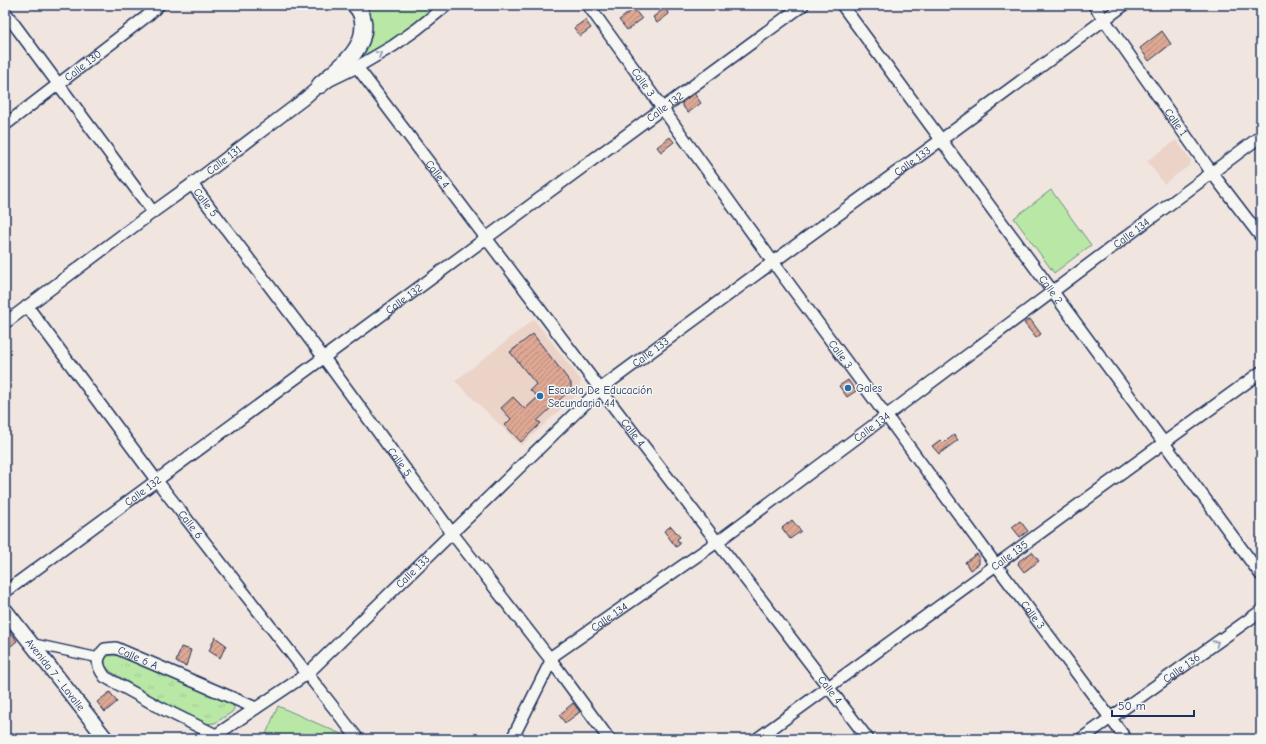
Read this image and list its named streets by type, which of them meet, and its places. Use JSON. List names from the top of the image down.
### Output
{
  "streets": {
    "street": [
      "Calle 130",
      "Calle 3",
      "Calle 132",
      "Calle 1",
      "Calle 131",
      "Calle 133",
      "Calle 4",
      "Calle 5",
      "Calle 134",
      "Calle 2",
      "Calle 6",
      "Calle 135",
      "Calle 6 A",
      "Calle 136",
      "Avenida 7 - Lavalle"
    ]
  },
  "crossings": [
    ["Calle 3", "Calle 132"],
    ["Calle 3", "Calle 133"],
    ["Calle 3", "Calle 134"],
    ["Calle 3", "Calle 135"],
    ["Calle 3", "Calle 136"],
    ["Calle 132", "Calle 4"],
    ["Calle 132", "Calle 5"],
    ["Calle 132", "Calle 6"],
    ["Calle 1", "Calle 133"],
    ["Calle 1", "Calle 134"],
    ["Calle 131", "Calle 4"],
    ["Calle 131", "Calle 5"],
    ["Calle 131", "Calle 6"],
    ["Calle 133", "Calle 4"],
    ["Calle 133", "Calle 5"],
    ["Calle 133", "Calle 2"],
    ["Calle 133", "Calle 6"],
    ["Calle 133", "Calle 6 A"],
    ["Calle 4", "Calle 134"],
    ["Calle 4", "Calle 135"],
    ["Calle 5", "Calle 134"],
    ["Calle 134", "Calle 2"],
    ["Calle 2", "Calle 135"]
  ],
  "one_way": ["Calle 136"],
  "places": ["Gales", "Escuela De Educación Secundaria 44"],
  "scale_bar": "50 m"
}
